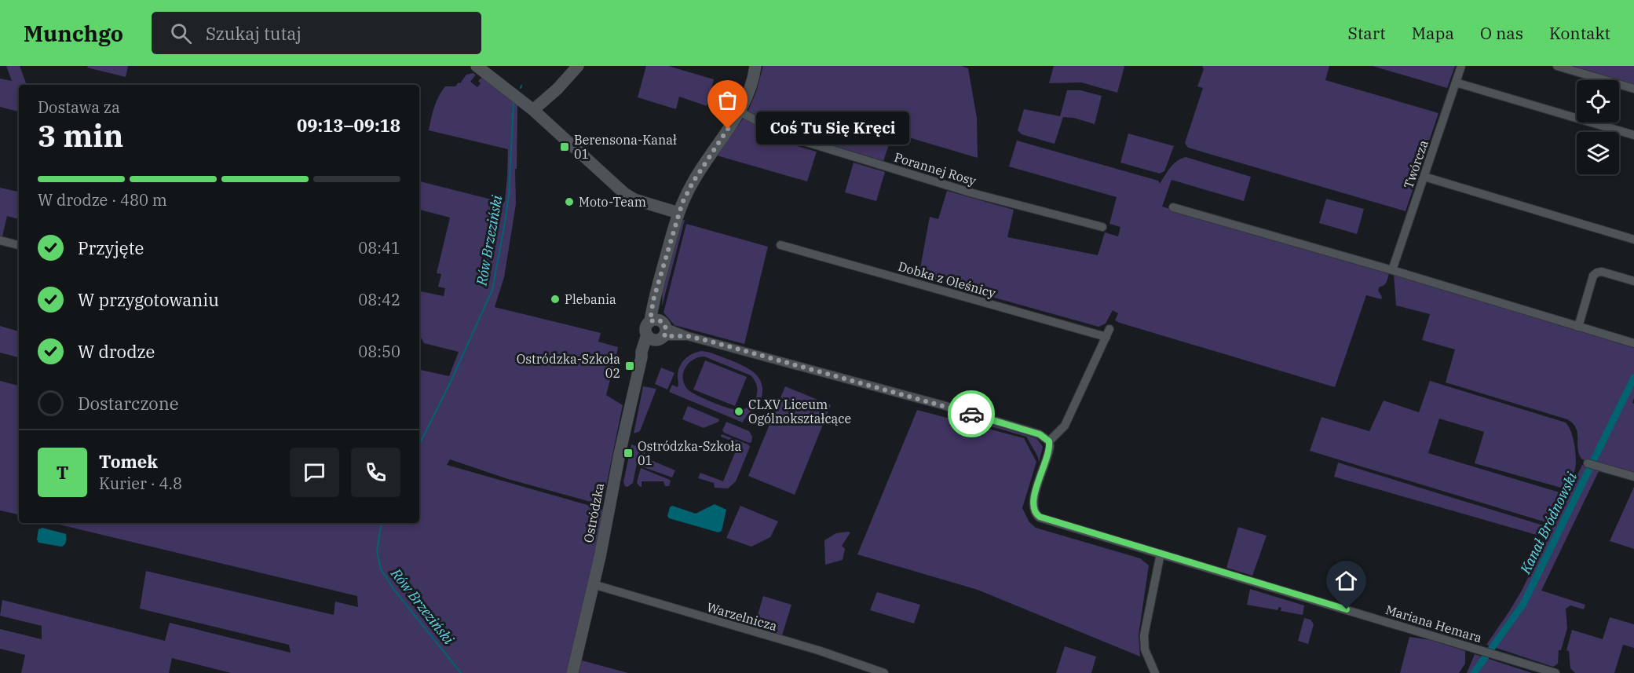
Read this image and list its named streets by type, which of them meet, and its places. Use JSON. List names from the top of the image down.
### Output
{
  "streets": {
    "street": [
      "Twórcza",
      "Porannej Rosy",
      "Dobka z Oleśnicy",
      "Ostródzka",
      "Warzelnicza",
      "Mariana Hemara"
    ]
  },
  "crossings": [
    ["Dobka z Oleśnicy", "Mariana Hemara"],
    ["Ostródzka", "Warzelnicza"]
  ],
  "water": ["Rów Brzeziński", "Kanał Bródnowski"],
  "places": {
    "other": [
      "Coś Tu Się Kręci",
      "Moto-Team",
      "Plebania",
      "CLXV Liceum Ogólnokształcące"
    ],
    "transit": ["Berensona-Kanał 01", "Ostródzka-Szkoła 02", "Ostródzka-Szkoła 01"]
  },
  "page": {
    "header": "Munchgo",
    "search": "Szukaj tutaj",
    "nav": [
      "Start",
      "Mapa",
      "O nas",
      "Kontakt"
    ],
    "heading": ["3 min", "Dostawa za", "09:13–09:18"],
    "panel": ["Tomek", "Kurier · 4.8"],
    "bubble": "Coś Tu Się Kręci",
    "bar": "W drodze · 480 m",
    "list": [
      ["Przyjęte", "08:41"],
      ["W przygotowaniu", "08:42"],
      ["W drodze", "08:50"],
      "Dostarczone"
    ],
    "round": "T"
  }
}
